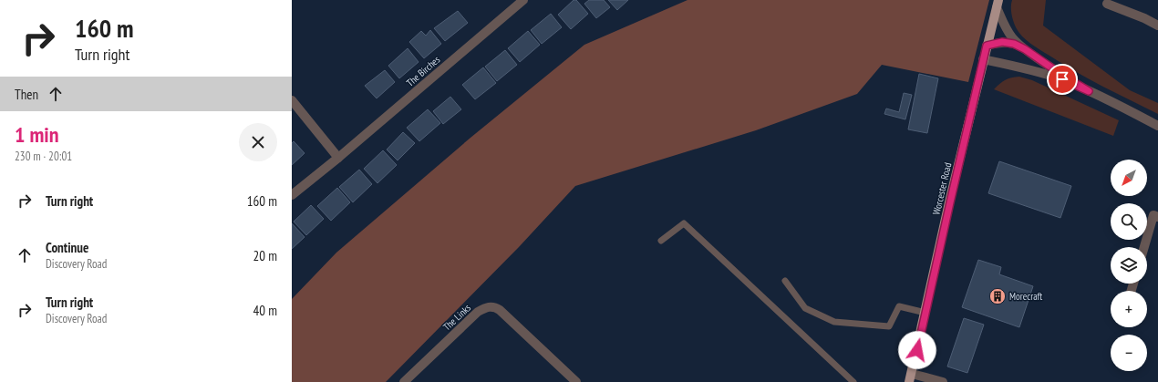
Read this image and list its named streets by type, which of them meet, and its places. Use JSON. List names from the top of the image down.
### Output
{
  "streets": {
    "main road": ["Worcester Road"],
    "street": ["The Birches", "The Links"]
  },
  "places": {
    "building": ["Morecraft"]
  },
  "north": "bottom left",
  "page": {
    "turn": ["160 m", "Turn right"],
    "then": "Then",
    "heading": ["1 min", "230 m · 20:01"],
    "map_buttons": ["+", "−"],
    "list": [
      {
        "name": "Turn right",
        "value": "160 m"
      },
      {
        "name": "Continue",
        "note": "Discovery Road",
        "value": "20 m"
      },
      {
        "name": "Turn right",
        "note": "Discovery Road",
        "value": "40 m"
      }
    ]
  }
}
